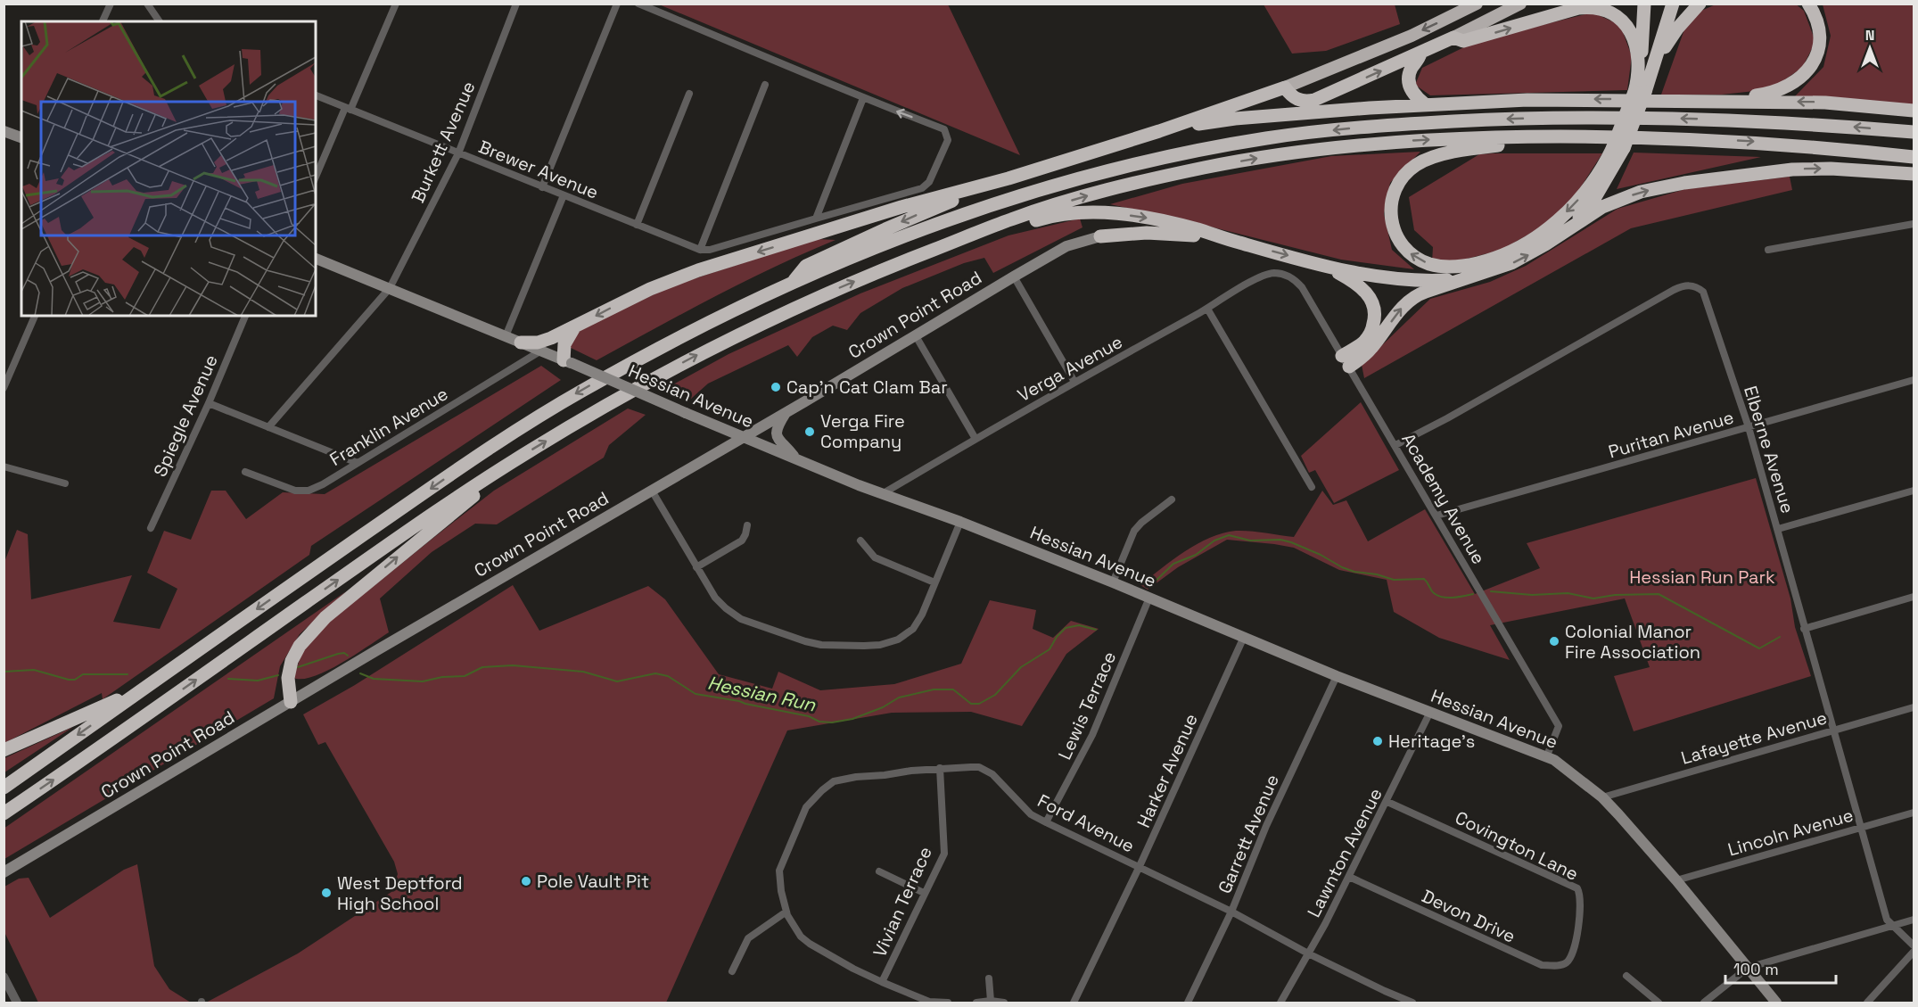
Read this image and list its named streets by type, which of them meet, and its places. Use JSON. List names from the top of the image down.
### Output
{
  "streets": {
    "main road": ["Crown Point Road", "Hessian Avenue"],
    "street": [
      "Burkett Avenue",
      "Brewer Avenue",
      "Verga Avenue",
      "Spiegle Avenue",
      "Franklin Avenue",
      "Puritan Avenue",
      "Elberne Avenue",
      "Academy Avenue",
      "Lewis Terrace",
      "Lafayette Avenue",
      "Harker Avenue",
      "Ford Avenue",
      "Lincoln Avenue",
      "Garrett Avenue",
      "Covington Lane",
      "Lawnton Avenue",
      "Vivian Terrace",
      "Devon Drive"
    ]
  },
  "crossings": [
    ["Burkett Avenue", "Brewer Avenue"],
    ["Burkett Avenue", "Hessian Avenue"],
    ["Crown Point Road", "Hessian Avenue"],
    ["Verga Avenue", "Hessian Avenue"],
    ["Verga Avenue", "Academy Avenue"],
    ["Hessian Avenue", "Franklin Avenue"],
    ["Hessian Avenue", "Academy Avenue"],
    ["Hessian Avenue", "Lewis Terrace"],
    ["Hessian Avenue", "Lafayette Avenue"],
    ["Hessian Avenue", "Harker Avenue"],
    ["Hessian Avenue", "Lincoln Avenue"],
    ["Hessian Avenue", "Garrett Avenue"],
    ["Hessian Avenue", "Lawnton Avenue"],
    ["Puritan Avenue", "Elberne Avenue"],
    ["Puritan Avenue", "Academy Avenue"],
    ["Elberne Avenue", "Academy Avenue"],
    ["Elberne Avenue", "Lafayette Avenue"],
    ["Elberne Avenue", "Lincoln Avenue"],
    ["Lewis Terrace", "Ford Avenue"],
    ["Harker Avenue", "Ford Avenue"],
    ["Ford Avenue", "Garrett Avenue"],
    ["Ford Avenue", "Lawnton Avenue"],
    ["Ford Avenue", "Vivian Terrace"],
    ["Covington Lane", "Lawnton Avenue"],
    ["Covington Lane", "Devon Drive"],
    ["Lawnton Avenue", "Devon Drive"]
  ],
  "water": ["Hessian Run"],
  "parks": ["Hessian Run Park"],
  "places": [
    "Cap'n Cat Clam Bar",
    "Verga Fire Company",
    "Colonial Manor Fire Association",
    "Heritage's",
    "Pole Vault Pit",
    "West Deptford High School"
  ],
  "scale_bar": "100 m",
  "north": "top"
}
